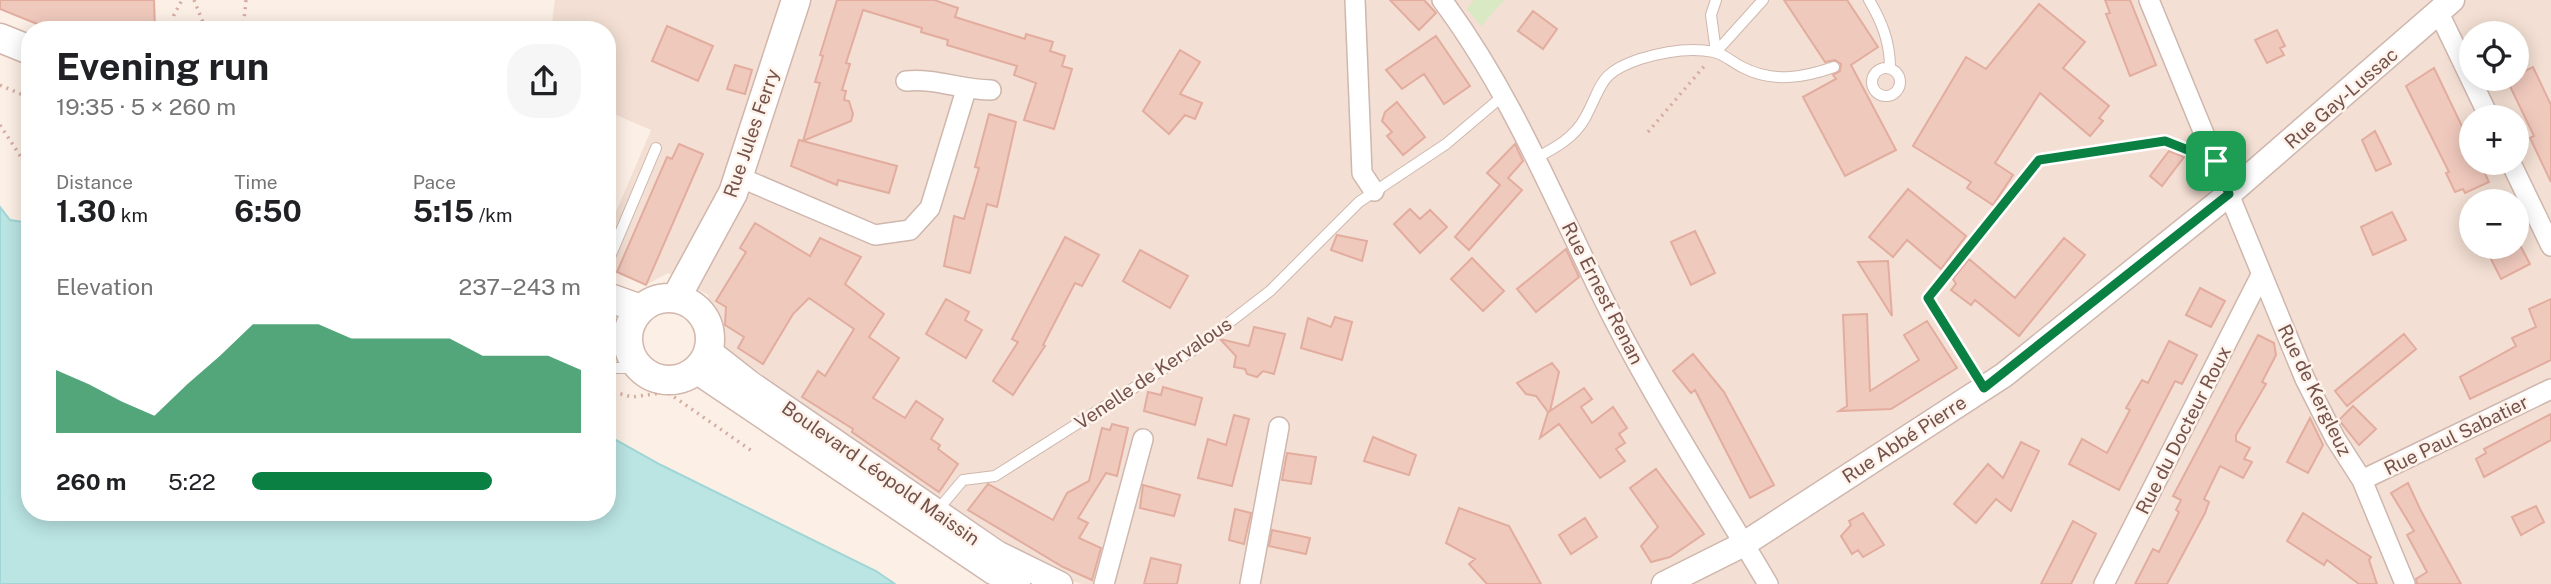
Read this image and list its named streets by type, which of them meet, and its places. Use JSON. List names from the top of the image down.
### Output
{
  "streets": {
    "main road": ["Rue Jules Ferry"],
    "street": [
      "Rue Gay-Lussac",
      "Rue Ernest Renan",
      "Rue de Kergleuz",
      "Rue du Docteur Roux",
      "Rue Paul Sabatier",
      "Rue Abbé Pierre",
      "Boulevard Léopold Maissin"
    ],
    "lane": ["Venelle de Kervalous"]
  },
  "crossings": [
    ["Rue Gay-Lussac", "Rue de Kergleuz"],
    ["Rue Gay-Lussac", "Rue Abbé Pierre"],
    ["Rue Jules Ferry", "Boulevard Léopold Maissin"],
    ["Rue Ernest Renan", "Venelle de Kervalous"],
    ["Rue Ernest Renan", "Rue Abbé Pierre"],
    ["Venelle de Kervalous", "Boulevard Léopold Maissin"],
    ["Rue de Kergleuz", "Rue du Docteur Roux"],
    ["Rue de Kergleuz", "Rue Paul Sabatier"],
    ["Rue de Kergleuz", "Rue Abbé Pierre"]
  ],
  "page": {
    "map_buttons": ["+", "−"],
    "heading": ["Evening run", "19:35 · 5 × 260 m"],
    "stats": [
      ["Distance", "1.30 km"],
      ["Time", "6:50"],
      ["Pace", "5:15 /km"]
    ],
    "chart": ["Elevation", "237–243 m"],
    "list": [
      {
        "name": "260 m",
        "note": "5:22"
      }
    ]
  }
}
